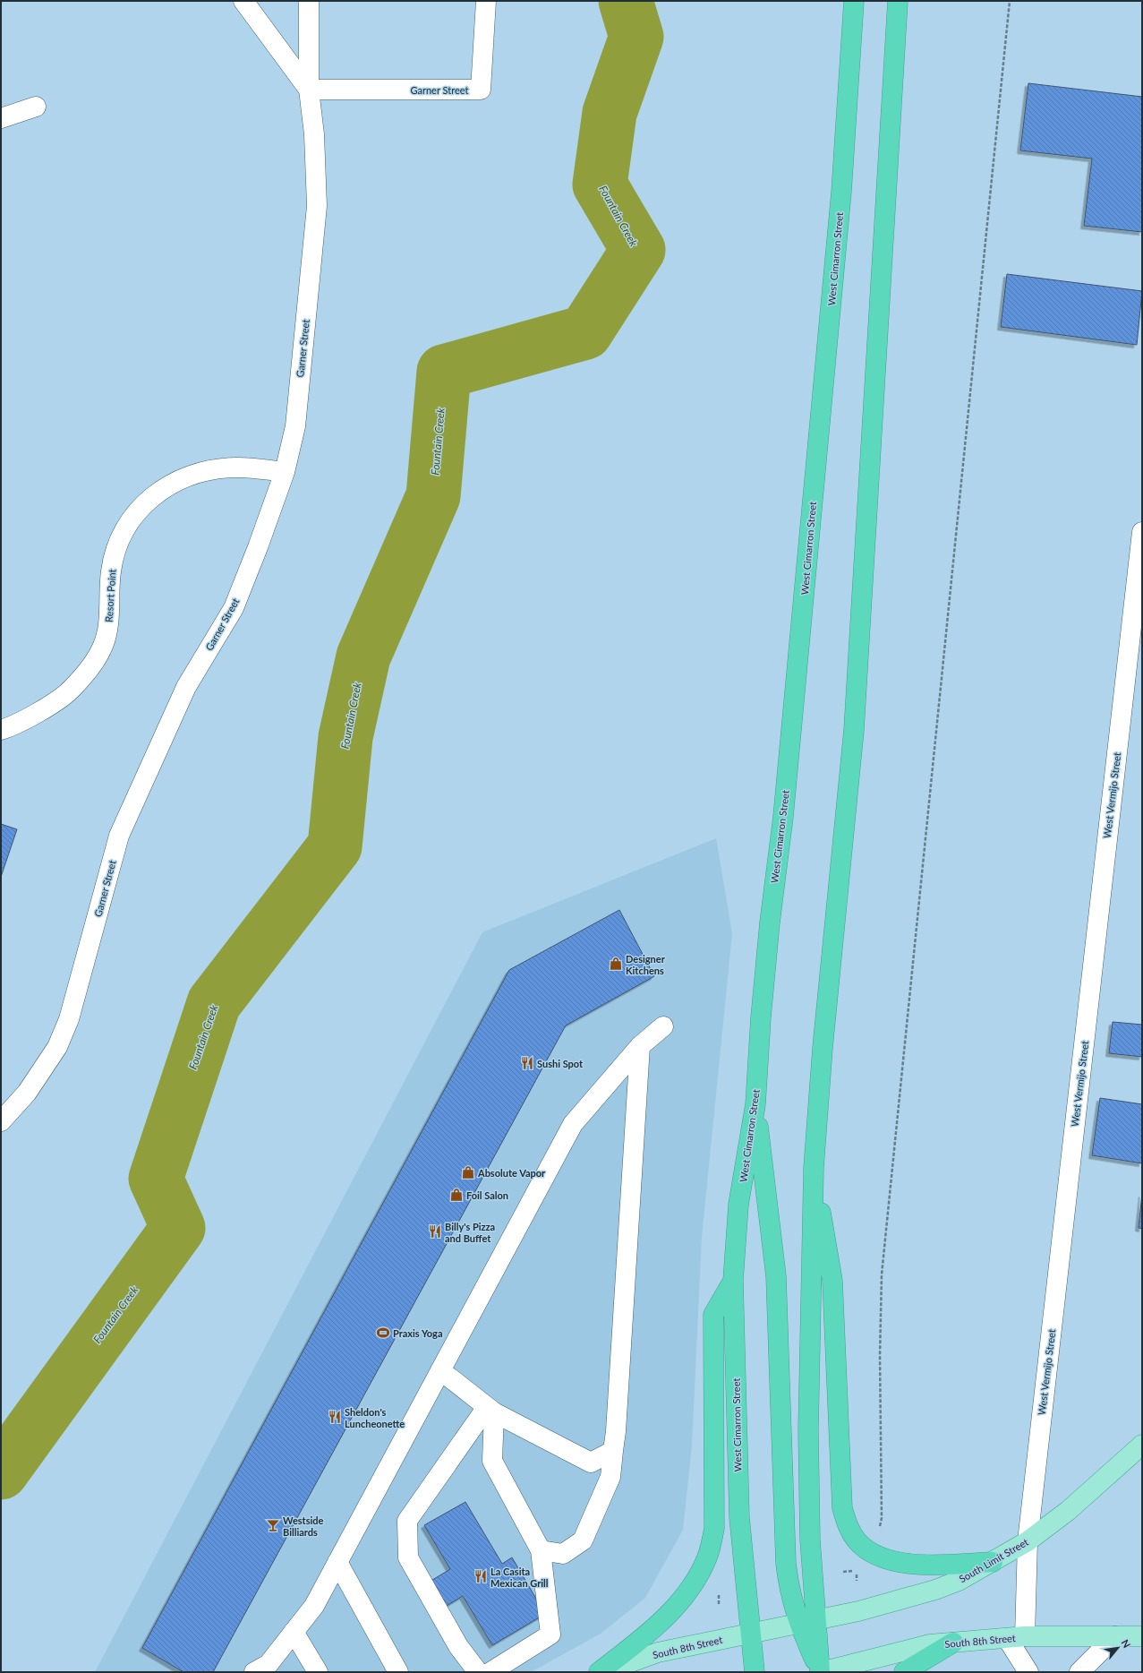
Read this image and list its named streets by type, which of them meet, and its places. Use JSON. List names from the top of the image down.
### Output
{
  "streets": {
    "highway": ["West Cimarron Street"],
    "main road": ["South Limit Street", "South 8th Street"],
    "street": ["Garner Street", "Resort Point", "West Vermijo Street"]
  },
  "crossings": [
    ["Garner Street", "Resort Point"],
    ["West Cimarron Street", "South 8th Street"],
    ["West Vermijo Street", "South Limit Street"],
    ["West Vermijo Street", "South 8th Street"],
    ["South Limit Street", "South 8th Street"]
  ],
  "water": ["Fountain Creek"],
  "places": {
    "shop": ["Designer Kitchens", "Absolute Vapor", "Foil Salon"],
    "restaurant": [
      "Sushi Spot",
      "Billy's Pizza and Buffet",
      "Sheldon's Luncheonette",
      "La Casita Mexican Grill"
    ],
    "sports": ["Praxis Yoga"],
    "bar": ["Westside Billiards"]
  },
  "north": "top right"
}
